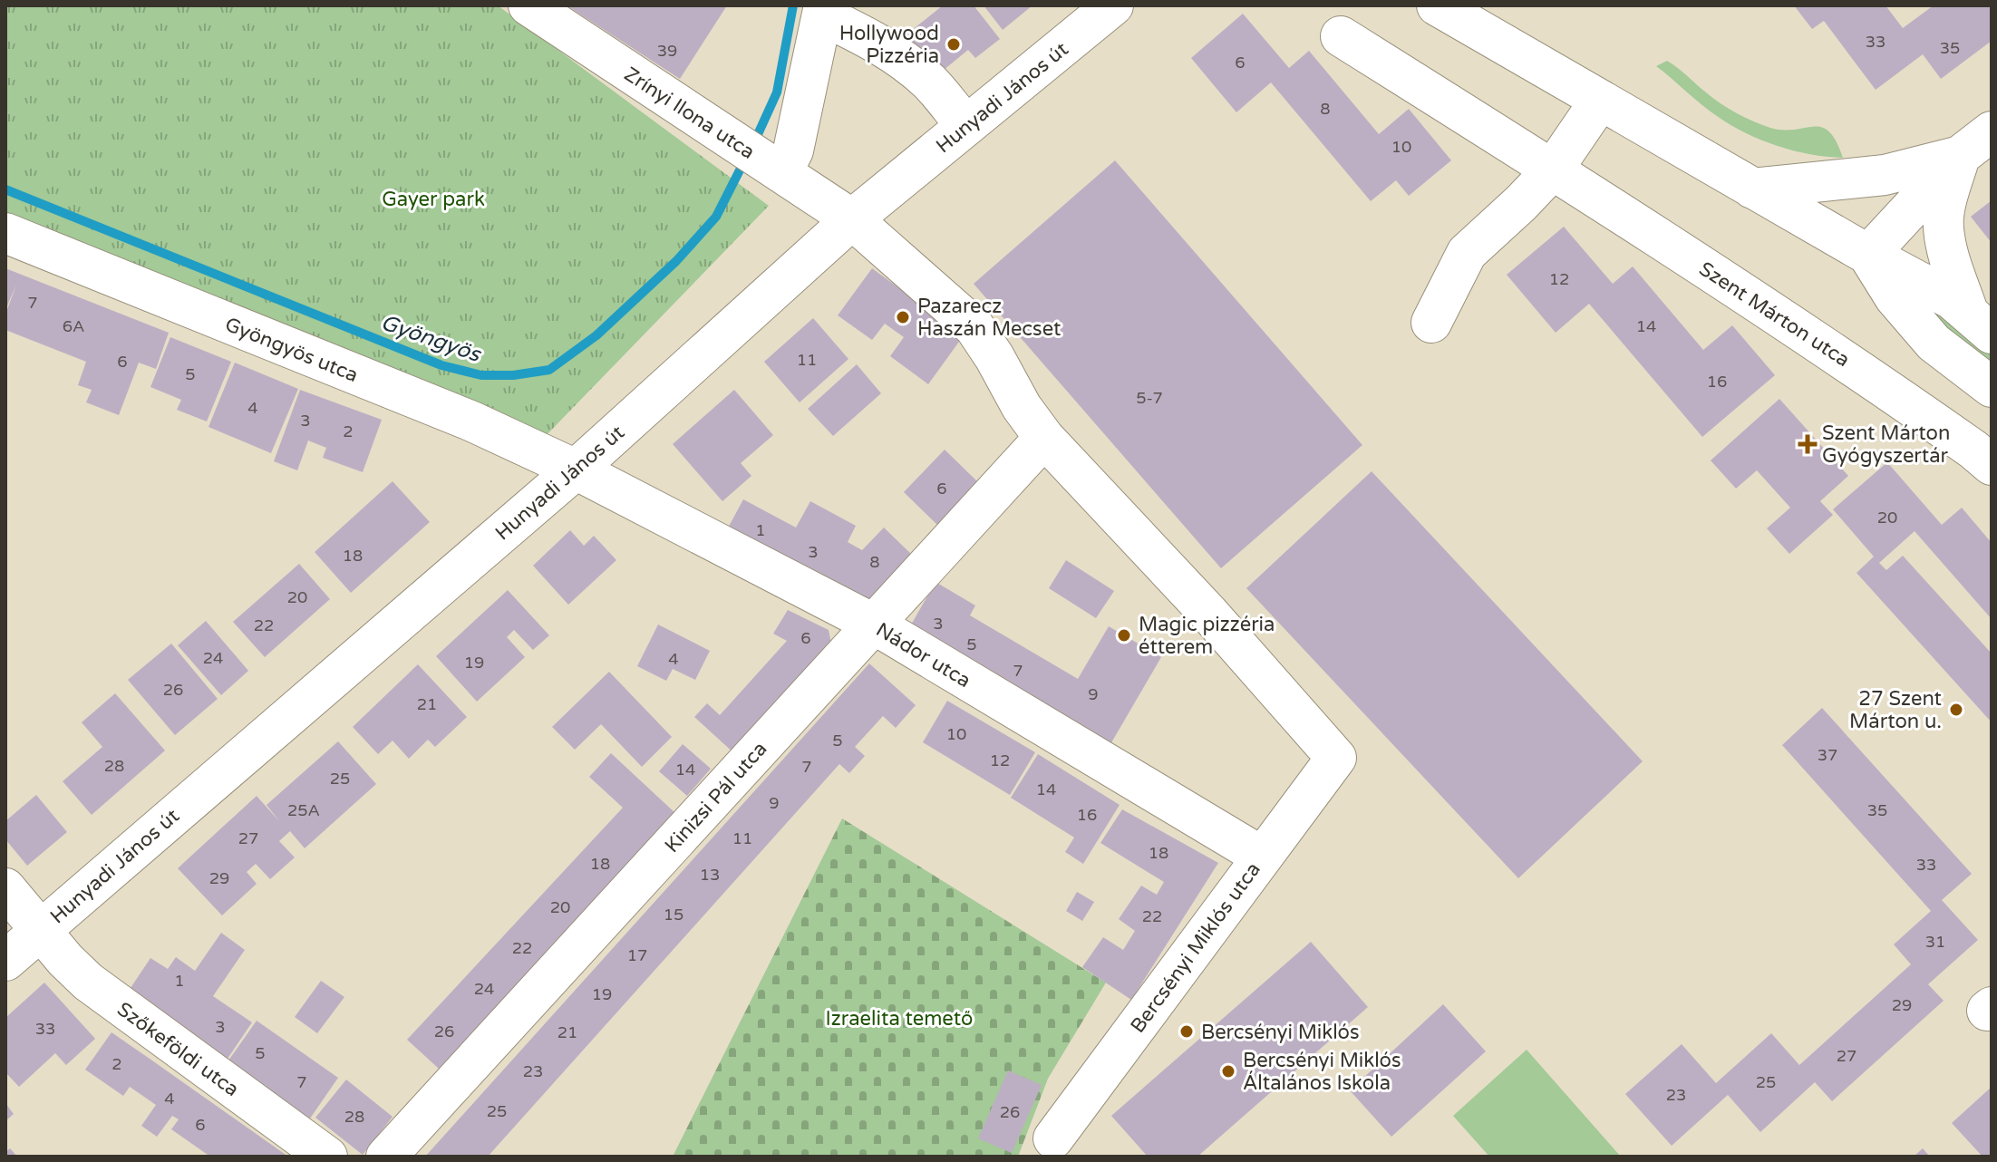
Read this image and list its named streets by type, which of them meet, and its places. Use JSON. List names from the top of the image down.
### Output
{
  "streets": {
    "street": [
      "Hunyadi János út",
      "Zrínyi Ilona utca",
      "Szent Márton utca",
      "Gyöngyös utca",
      "Nádor utca",
      "Kinizsi Pál utca",
      "Bercsényi Miklós utca",
      "Szőkeföldi utca"
    ]
  },
  "crossings": [
    ["Hunyadi János út", "Zrínyi Ilona utca"],
    ["Hunyadi János út", "Gyöngyös utca"],
    ["Hunyadi János út", "Nádor utca"],
    ["Hunyadi János út", "Szőkeföldi utca"],
    ["Zrínyi Ilona utca", "Kinizsi Pál utca"],
    ["Zrínyi Ilona utca", "Bercsényi Miklós utca"],
    ["Gyöngyös utca", "Nádor utca"],
    ["Nádor utca", "Kinizsi Pál utca"],
    ["Nádor utca", "Bercsényi Miklós utca"]
  ],
  "water": ["Gyöngyös"],
  "parks": ["Gayer park", "Izraelita temető"],
  "places": {
    "other": [
      "Hollywood Pizzéria",
      "Pazarecz Haszán Mecset",
      "Magic pizzéria étterem",
      "27 Szent Márton u.",
      "Bercsényi Miklós",
      "Bercsényi Miklós Általános Iskola"
    ],
    "health": ["Szent Márton Gyógyszertár"]
  },
  "house_numbers": [
    "33",
    "35",
    "39",
    "6",
    "8",
    "10",
    "12",
    "7",
    "6A",
    "14",
    "11",
    "6",
    "5",
    "16",
    "5-7",
    "4",
    "3",
    "2",
    "6",
    "20",
    "1",
    "3",
    "18",
    "8",
    "20",
    "3",
    "22",
    "6",
    "5",
    "24",
    "4",
    "19",
    "7",
    "26",
    "9",
    "21",
    "10",
    "5",
    "37",
    "12",
    "28",
    "7",
    "14",
    "25",
    "14",
    "9",
    "25A",
    "35",
    "16",
    "27",
    "11",
    "18",
    "18",
    "33",
    "13",
    "29",
    "20",
    "15",
    "22",
    "31",
    "22",
    "17",
    "1",
    "24",
    "19",
    "29",
    "3",
    "33",
    "26",
    "21",
    "5",
    "27",
    "2",
    "23",
    "7",
    "25",
    "23",
    "4",
    "25",
    "26",
    "28",
    "6"
  ]
}
